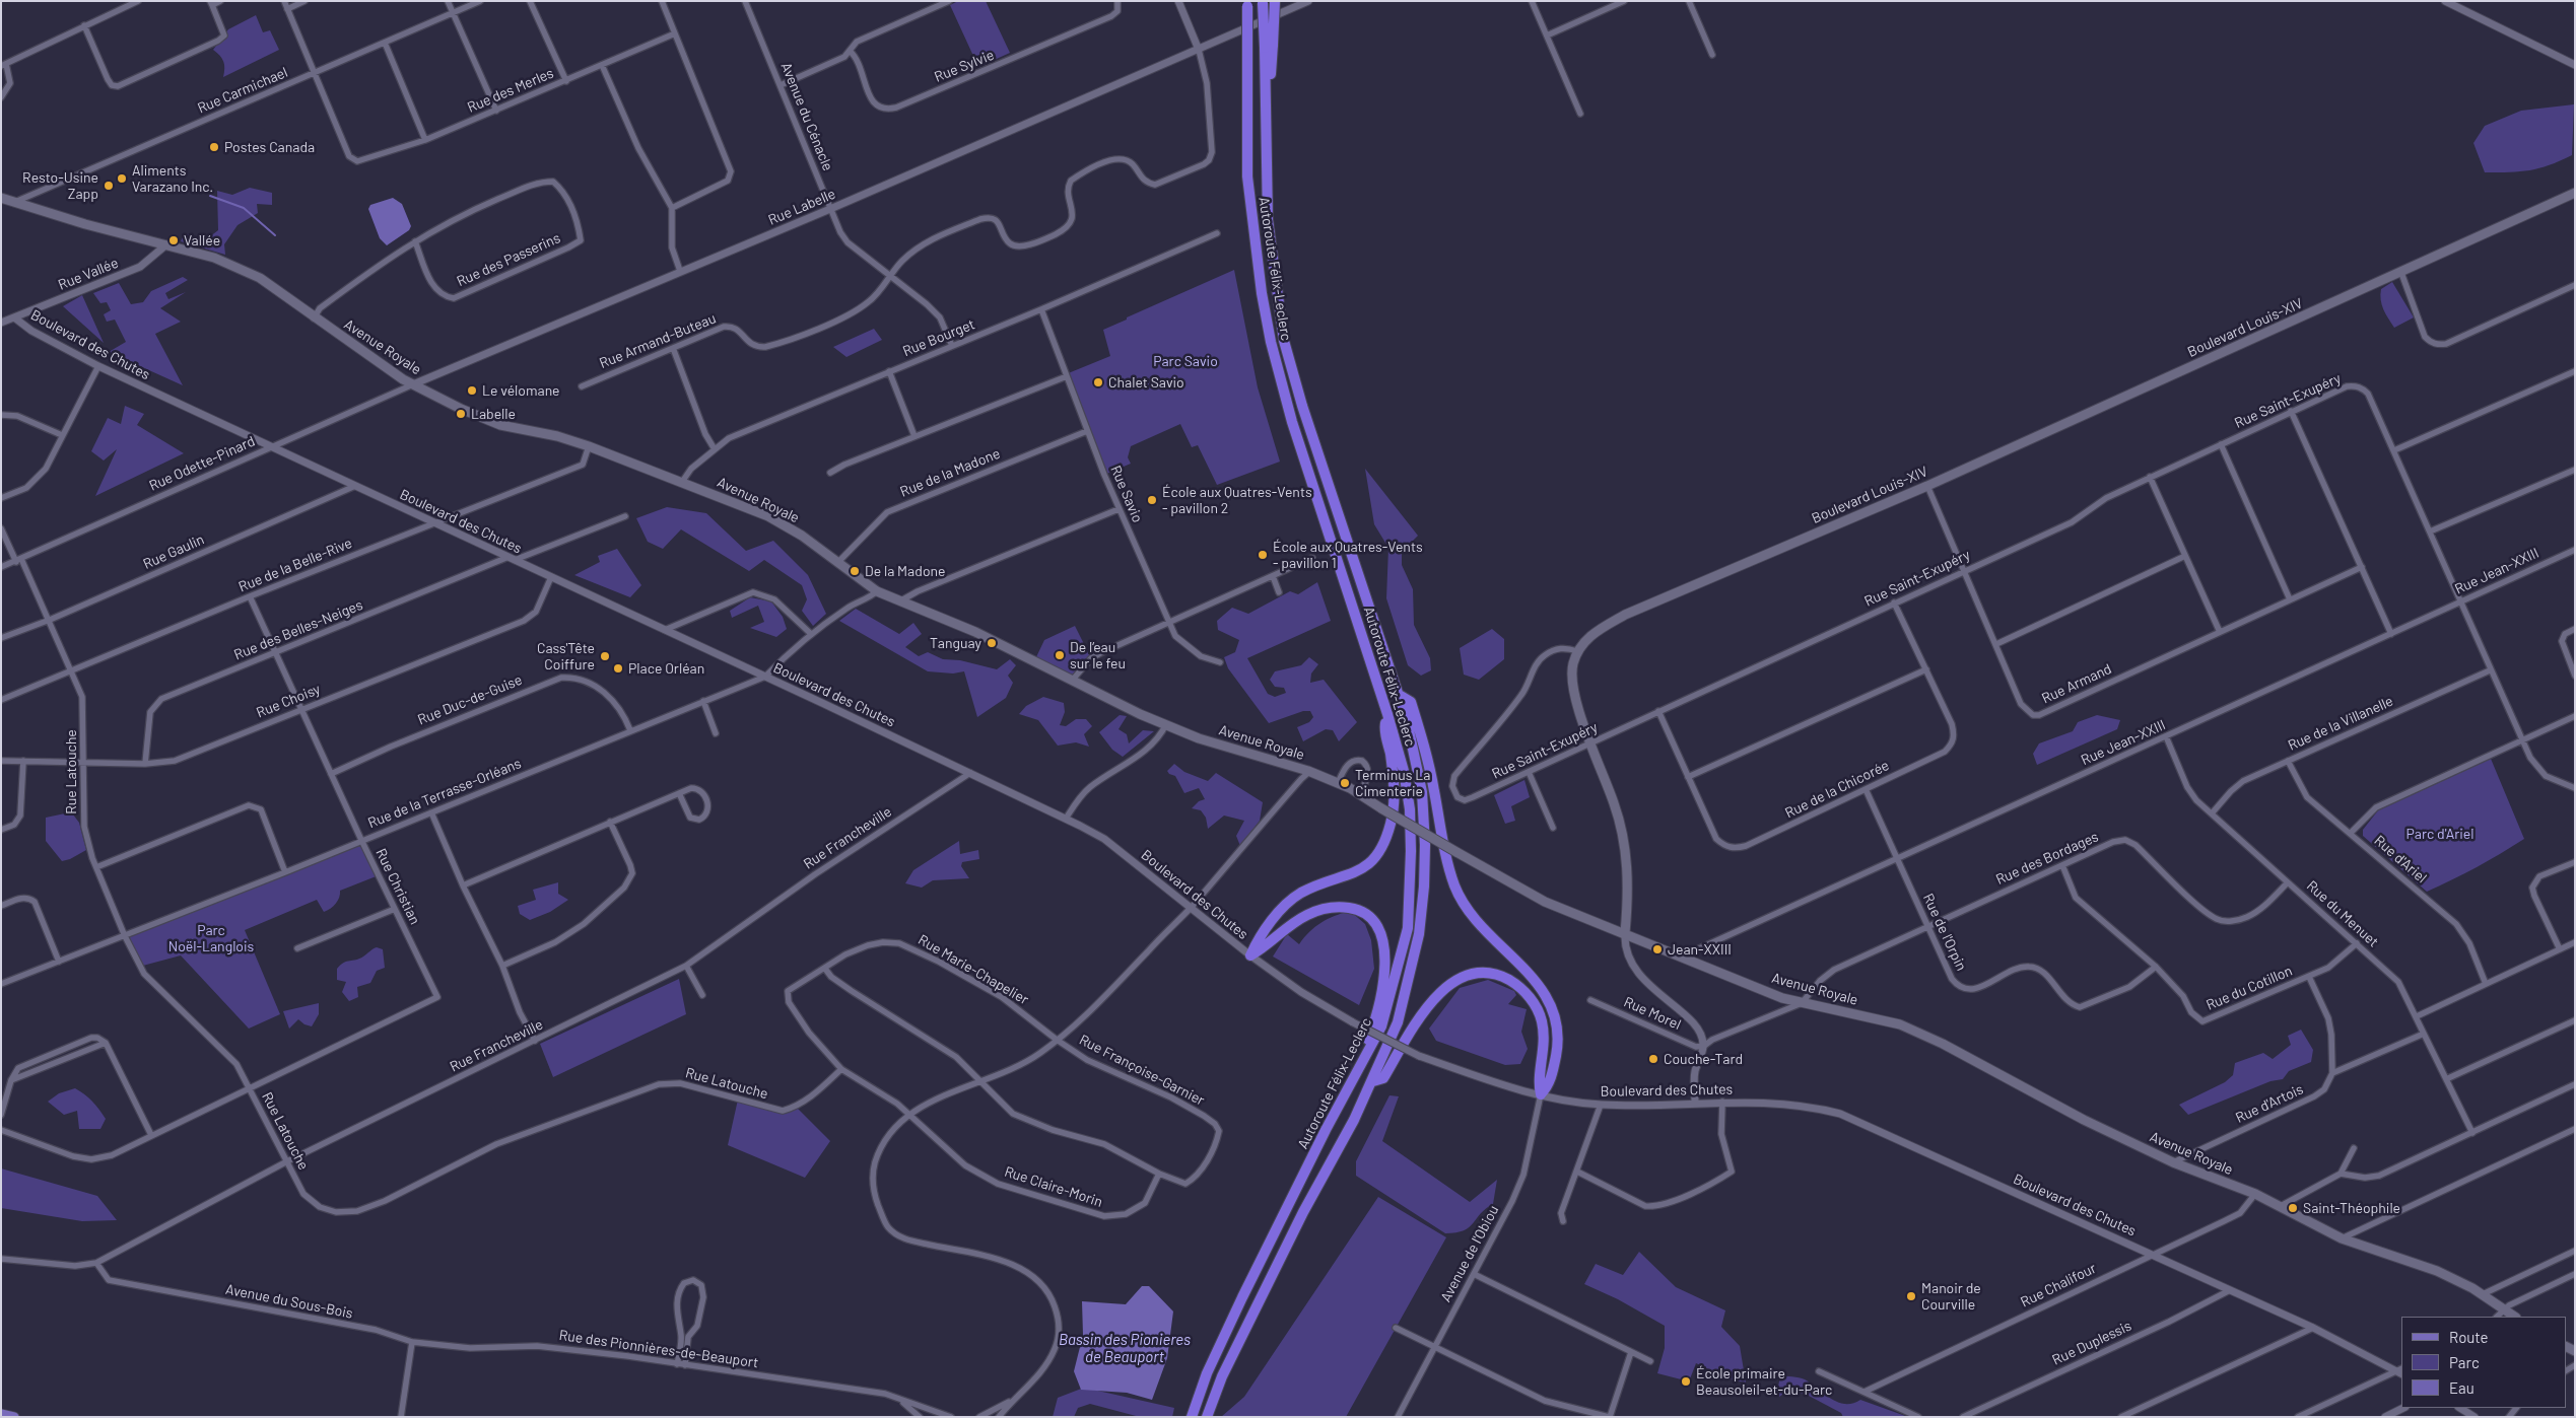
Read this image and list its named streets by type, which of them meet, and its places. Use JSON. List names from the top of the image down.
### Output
{
  "streets": {
    "highway": ["Autoroute Félix-Leclerc"],
    "main road": ["Boulevard Louis-XIV", "Avenue Royale"],
    "street": [
      "Rue Sylvie",
      "Rue Carmichael",
      "Rue des Merles",
      "Avenue du Cénacle",
      "Rue Labelle",
      "Rue des Passerins",
      "Rue Vallée",
      "Rue Bourget",
      "Rue Armand-Buteau",
      "Boulevard des Chutes",
      "Rue Saint-Exupéry",
      "Rue Odette-Pinard",
      "Rue de la Madone",
      "Rue Savio",
      "Rue Gaulin",
      "Rue de la Belle-Rive",
      "Rue Jean-XXIII",
      "Rue des Belles-Neiges",
      "Rue Armand",
      "Rue Duc-de-Guise",
      "Rue Choisy",
      "Rue de la Villanelle",
      "Rue Latouche",
      "Rue de la Chicorée",
      "Rue de la Terrasse-Orléans",
      "Rue Francheville",
      "Rue des Bordages",
      "Rue d'Ariel",
      "Rue Christian",
      "Rue du Menuet",
      "Rue de l'Orpin",
      "Rue Marie-Chapelier",
      "Rue du Cotillon",
      "Rue Morel",
      "Rue Françoise-Garnier",
      "Rue d'Artois",
      "Rue Claire-Morin",
      "Avenue de l'Obiou",
      "Rue Chalifour",
      "Avenue du Sous-Bois",
      "Rue Duplessis",
      "Rue des Pionnières-de-Beauport"
    ]
  },
  "crossings": [
    ["Rue Carmichael", "Rue des Merles"],
    ["Rue Carmichael", "Avenue Royale"],
    ["Avenue du Cénacle", "Rue Labelle"],
    ["Avenue du Cénacle", "Rue Bourget"],
    ["Avenue du Cénacle", "Rue Armand-Buteau"],
    ["Rue Labelle", "Rue Armand-Buteau"],
    ["Rue Labelle", "Avenue Royale"],
    ["Rue Labelle", "Rue Odette-Pinard"],
    ["Rue des Passerins", "Avenue Royale"],
    ["Rue Vallée", "Boulevard des Chutes"],
    ["Rue Vallée", "Avenue Royale"],
    ["Boulevard Louis-XIV", "Rue Saint-Exupéry"],
    ["Boulevard Louis-XIV", "Rue Armand"],
    ["Rue Bourget", "Avenue Royale"],
    ["Rue Bourget", "Rue Savio"],
    ["Boulevard des Chutes", "Rue Odette-Pinard"],
    ["Boulevard des Chutes", "Rue Gaulin"],
    ["Boulevard des Chutes", "Rue de la Belle-Rive"],
    ["Boulevard des Chutes", "Rue des Belles-Neiges"],
    ["Boulevard des Chutes", "Rue Choisy"],
    ["Boulevard des Chutes", "Rue de la Terrasse-Orléans"],
    ["Boulevard des Chutes", "Rue Francheville"],
    ["Boulevard des Chutes", "Avenue de l'Obiou"],
    ["Boulevard des Chutes", "Rue Chalifour"],
    ["Boulevard des Chutes", "Rue Duplessis"],
    ["Avenue Royale", "Rue Odette-Pinard"],
    ["Avenue Royale", "Rue de la Madone"],
    ["Avenue Royale", "Rue de la Belle-Rive"],
    ["Avenue Royale", "Rue Jean-XXIII"],
    ["Avenue Royale", "Rue de la Terrasse-Orléans"],
    ["Avenue Royale", "Rue des Bordages"],
    ["Avenue Royale", "Rue d'Artois"],
    ["Avenue Royale", "Rue Chalifour"],
    ["Rue Saint-Exupéry", "Rue Jean-XXIII"],
    ["Rue Saint-Exupéry", "Rue Armand"],
    ["Rue Saint-Exupéry", "Rue de la Villanelle"],
    ["Rue Saint-Exupéry", "Rue de la Chicorée"],
    ["Rue Odette-Pinard", "Rue Latouche"],
    ["Rue de la Madone", "Rue Savio"],
    ["Rue Gaulin", "Rue Latouche"],
    ["Rue de la Belle-Rive", "Rue Latouche"],
    ["Rue de la Belle-Rive", "Rue Christian"],
    ["Rue Jean-XXIII", "Rue du Menuet"],
    ["Rue Jean-XXIII", "Rue de l'Orpin"],
    ["Rue des Belles-Neiges", "Rue Choisy"],
    ["Rue des Belles-Neiges", "Rue Christian"],
    ["Rue Duc-de-Guise", "Rue de la Terrasse-Orléans"],
    ["Rue Duc-de-Guise", "Rue Christian"],
    ["Rue Choisy", "Rue Latouche"],
    ["Rue Choisy", "Rue Christian"],
    ["Rue de la Villanelle", "Rue d'Ariel"],
    ["Rue de la Villanelle", "Rue du Menuet"],
    ["Rue Latouche", "Rue de la Terrasse-Orléans"],
    ["Rue Latouche", "Rue Francheville"],
    ["Rue Latouche", "Rue Christian"],
    ["Rue Latouche", "Rue Marie-Chapelier"],
    ["Rue de la Chicorée", "Rue de l'Orpin"],
    ["Rue de la Terrasse-Orléans", "Rue Christian"],
    ["Rue Francheville", "Avenue du Sous-Bois"],
    ["Rue des Bordages", "Rue du Menuet"],
    ["Rue des Bordages", "Rue de l'Orpin"],
    ["Rue des Bordages", "Rue du Cotillon"],
    ["Rue du Menuet", "Rue du Cotillon"],
    ["Rue de l'Orpin", "Rue du Cotillon"],
    ["Rue Marie-Chapelier", "Rue Françoise-Garnier"],
    ["Rue Marie-Chapelier", "Rue Claire-Morin"],
    ["Rue Françoise-Garnier", "Rue Claire-Morin"],
    ["Avenue du Sous-Bois", "Rue des Pionnières-de-Beauport"]
  ],
  "water": ["Bassin des Pionieres de Beauport"],
  "parks": ["Parc Savio", "Parc d'Ariel", "Parc Noël-Langlois"],
  "places": [
    "Postes Canada",
    "Aliments Varazano Inc.",
    "Resto-Usine Zapp",
    "Vallée",
    "Chalet Savio",
    "Le vélomane",
    "Labelle",
    "École aux Quatres-Vents - pavillon 2",
    "École aux Quatres-Vents - pavillon 1",
    "De la Madone",
    "Tanguay",
    "De l’eau sur le feu",
    "Cass'Tête Coiffure",
    "Place Orléan",
    "Terminus La Cimenterie",
    "Jean-XXIII",
    "Couche-Tard",
    "Saint-Théophile",
    "Manoir de Courville",
    "École primaire Beausoleil-et-du-Parc"
  ],
  "legend": ["Route", "Parc", "Eau"]
}
